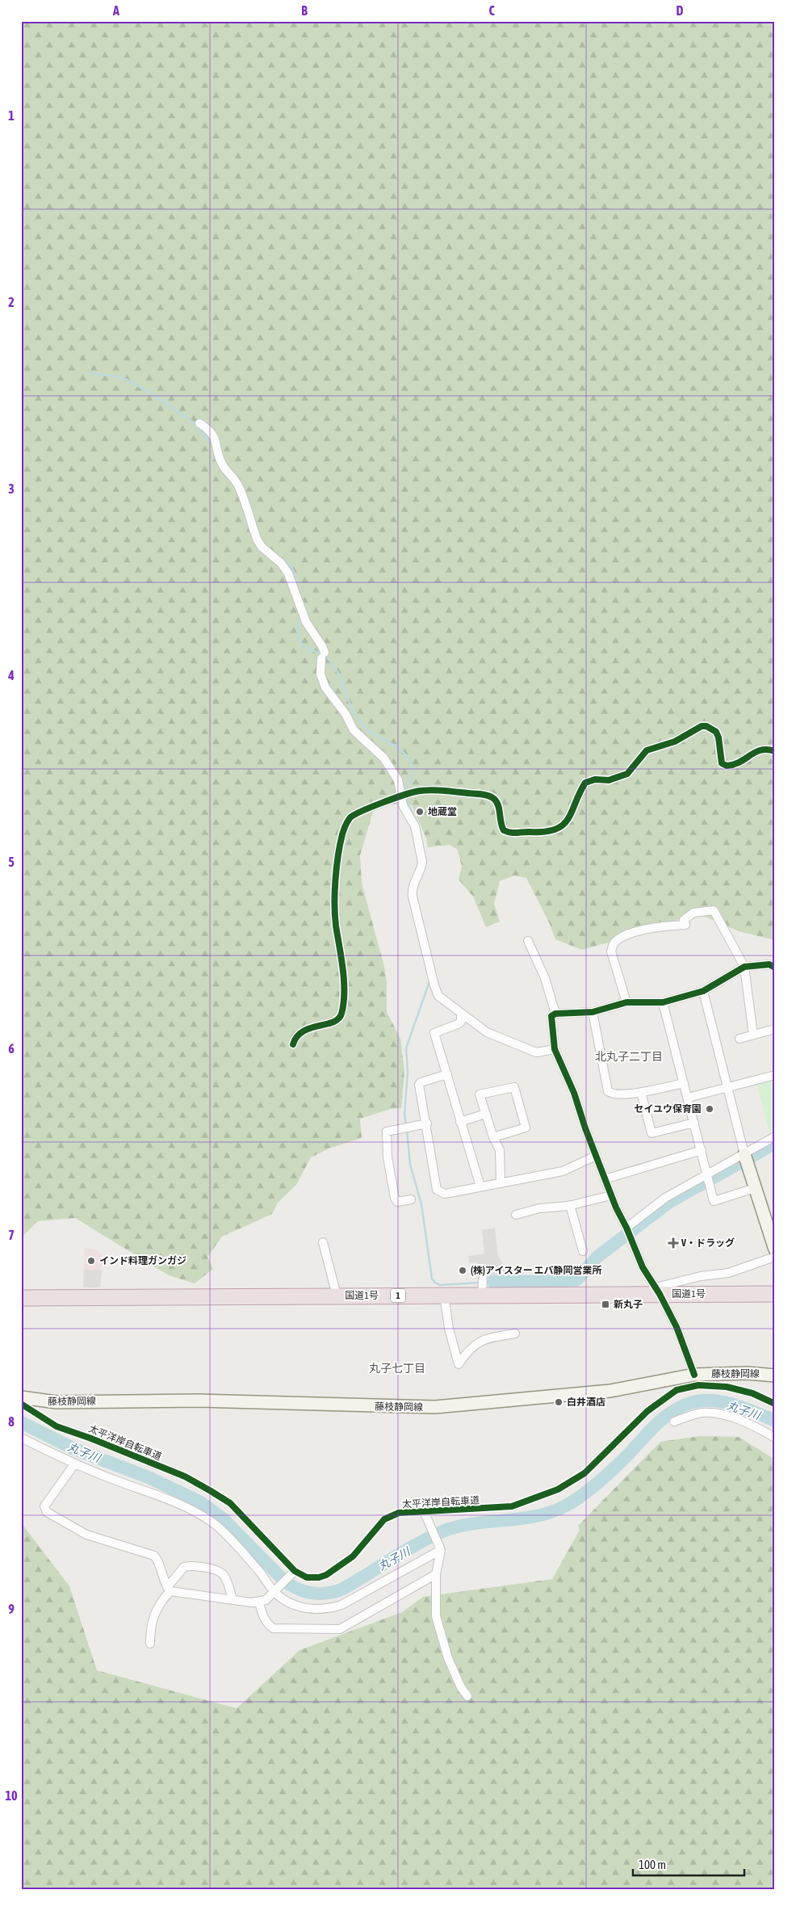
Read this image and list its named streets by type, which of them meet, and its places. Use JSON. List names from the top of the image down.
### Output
{
  "streets": {
    "highway": ["国道1号", "1"],
    "main road": ["藤枝静岡線"],
    "cycle path": ["太平洋岸自転車道"]
  },
  "districts": ["北丸子二丁目", "丸子七丁目"],
  "water": ["丸子川"],
  "places": {
    "other": [
      "地蔵堂",
      "セイユウ保育園",
      "インド料理ガンガジ",
      "(株)アイスター エバ静岡営業所",
      "白井酒店"
    ],
    "health": ["V・ドラッグ"],
    "transit": ["新丸子"]
  },
  "scale_bar": "100 m",
  "grid": {
    "columns": [
      "A",
      "B",
      "C",
      "D"
    ],
    "rows": [
      "1",
      "2",
      "3",
      "4",
      "5",
      "6",
      "7",
      "8",
      "9",
      "10"
    ]
  }
}
